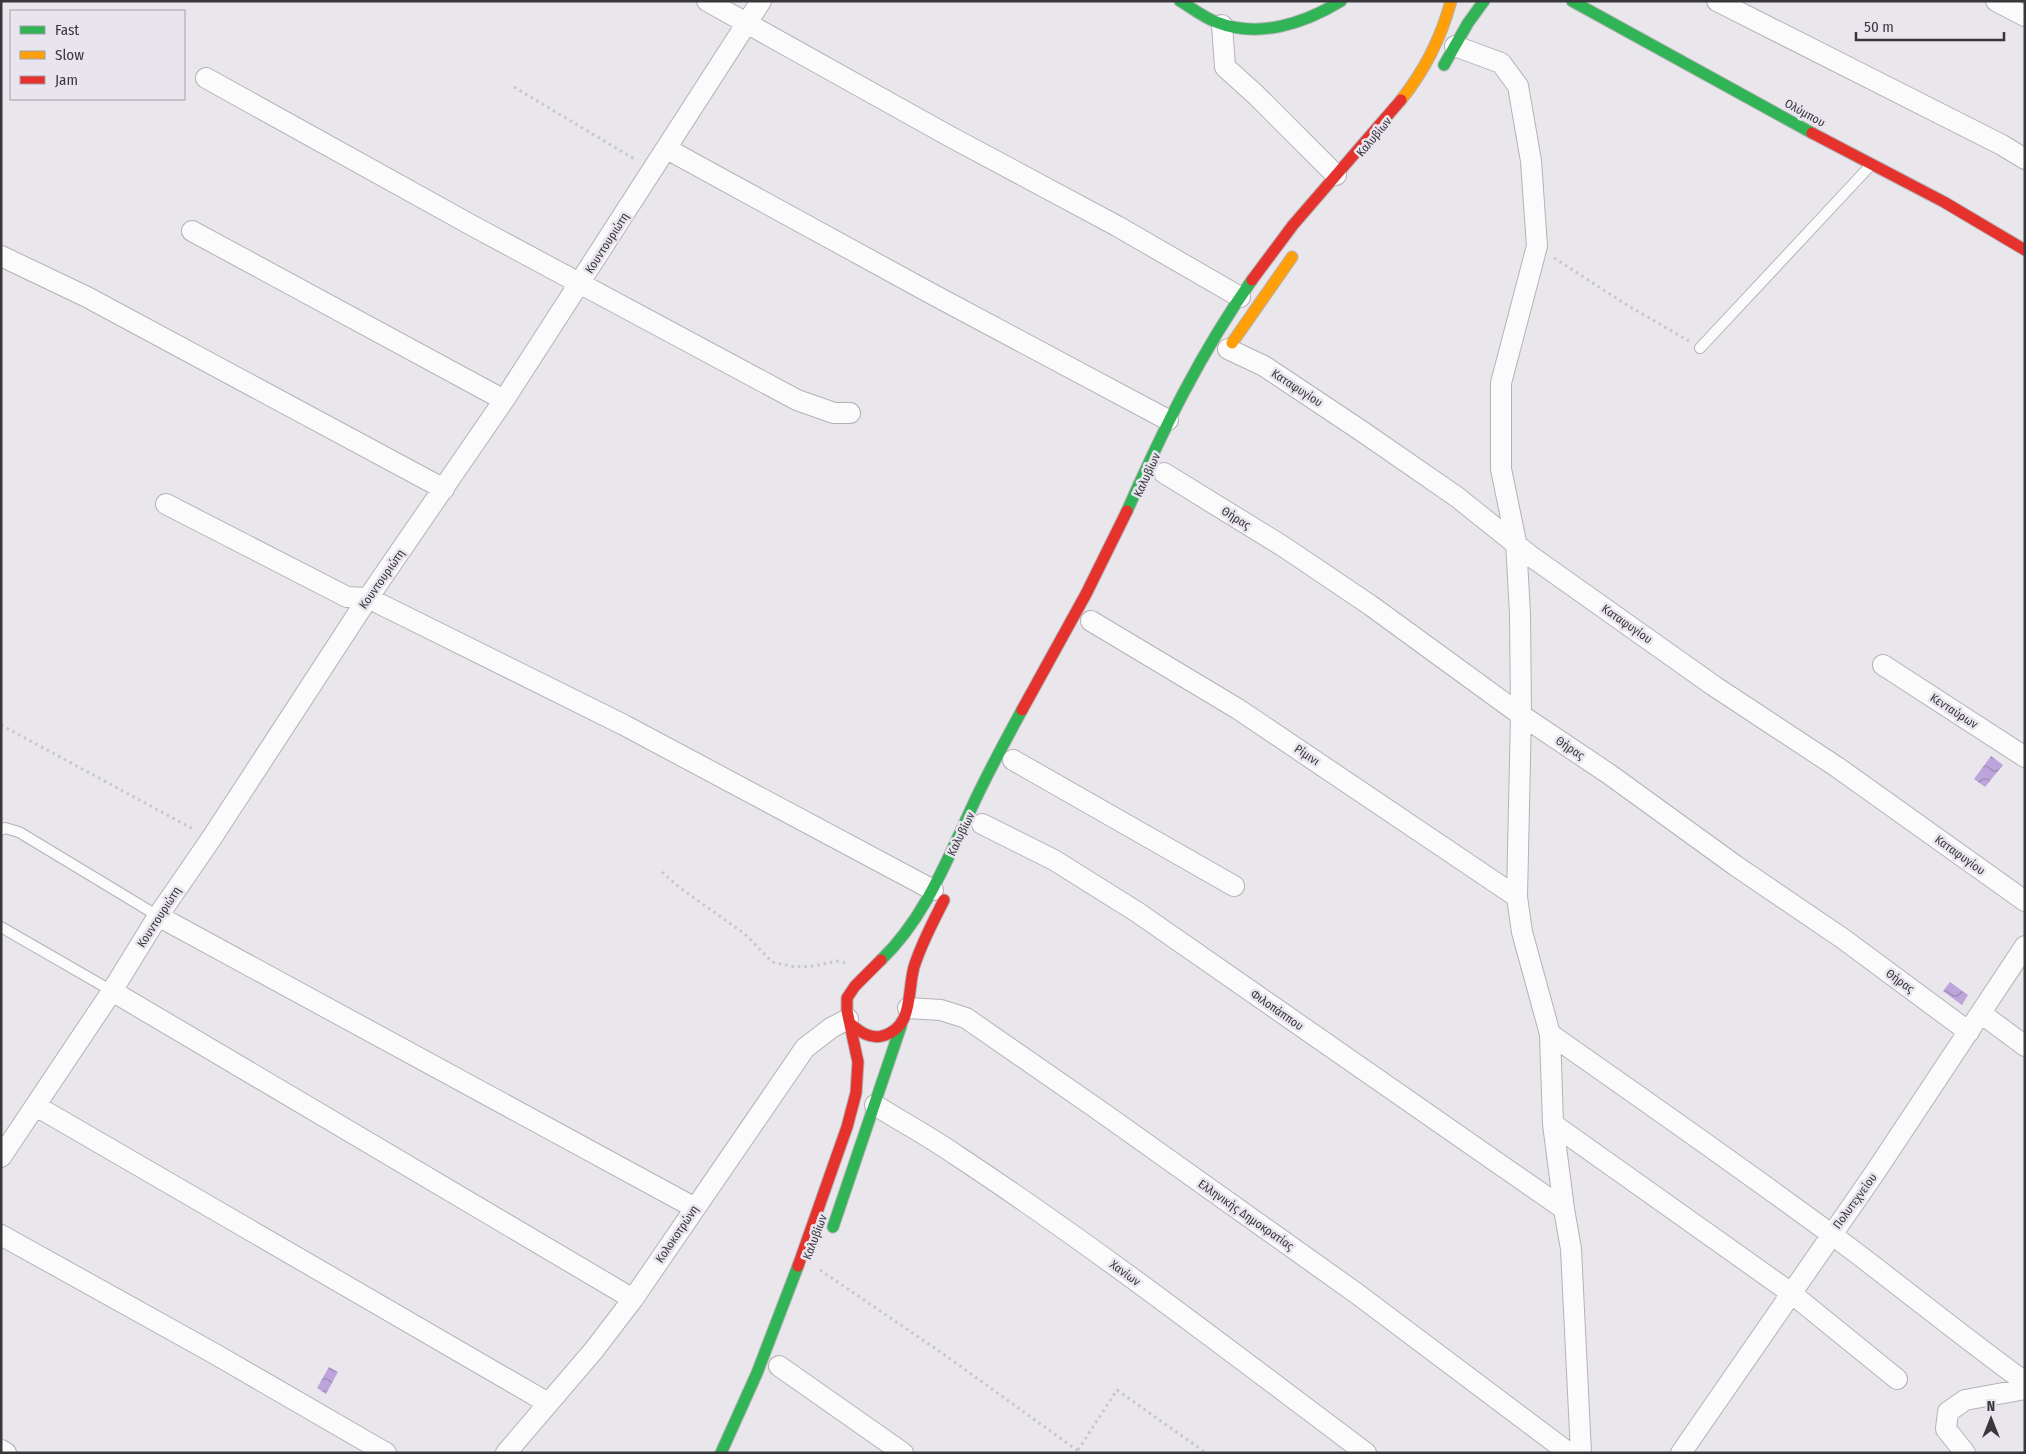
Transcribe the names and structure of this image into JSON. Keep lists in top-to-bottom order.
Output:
{
  "streets": {
    "main road": ["Ολύμπου", "Καλυβίων"],
    "street": [
      "Κουντουριώτη",
      "Καταφυγίου",
      "Θήρας",
      "Κενταύρων",
      "Ρίμινι",
      "Φιλοπάππου",
      "Πολυτεχνείου",
      "Ελληνικής Δημοκρατίας",
      "Κολοκοτρώνη",
      "Χανίων"
    ]
  },
  "crossings": [
    ["Καλυβίων", "Ελληνικής Δημοκρατίας"],
    ["Καλυβίων", "Κολοκοτρώνη"],
    ["Καλυβίων", "Χανίων"],
    ["Θήρας", "Πολυτεχνείου"]
  ],
  "legend": ["Fast", "Slow", "Jam"],
  "scale_bar": "50 m",
  "north": "top"
}
